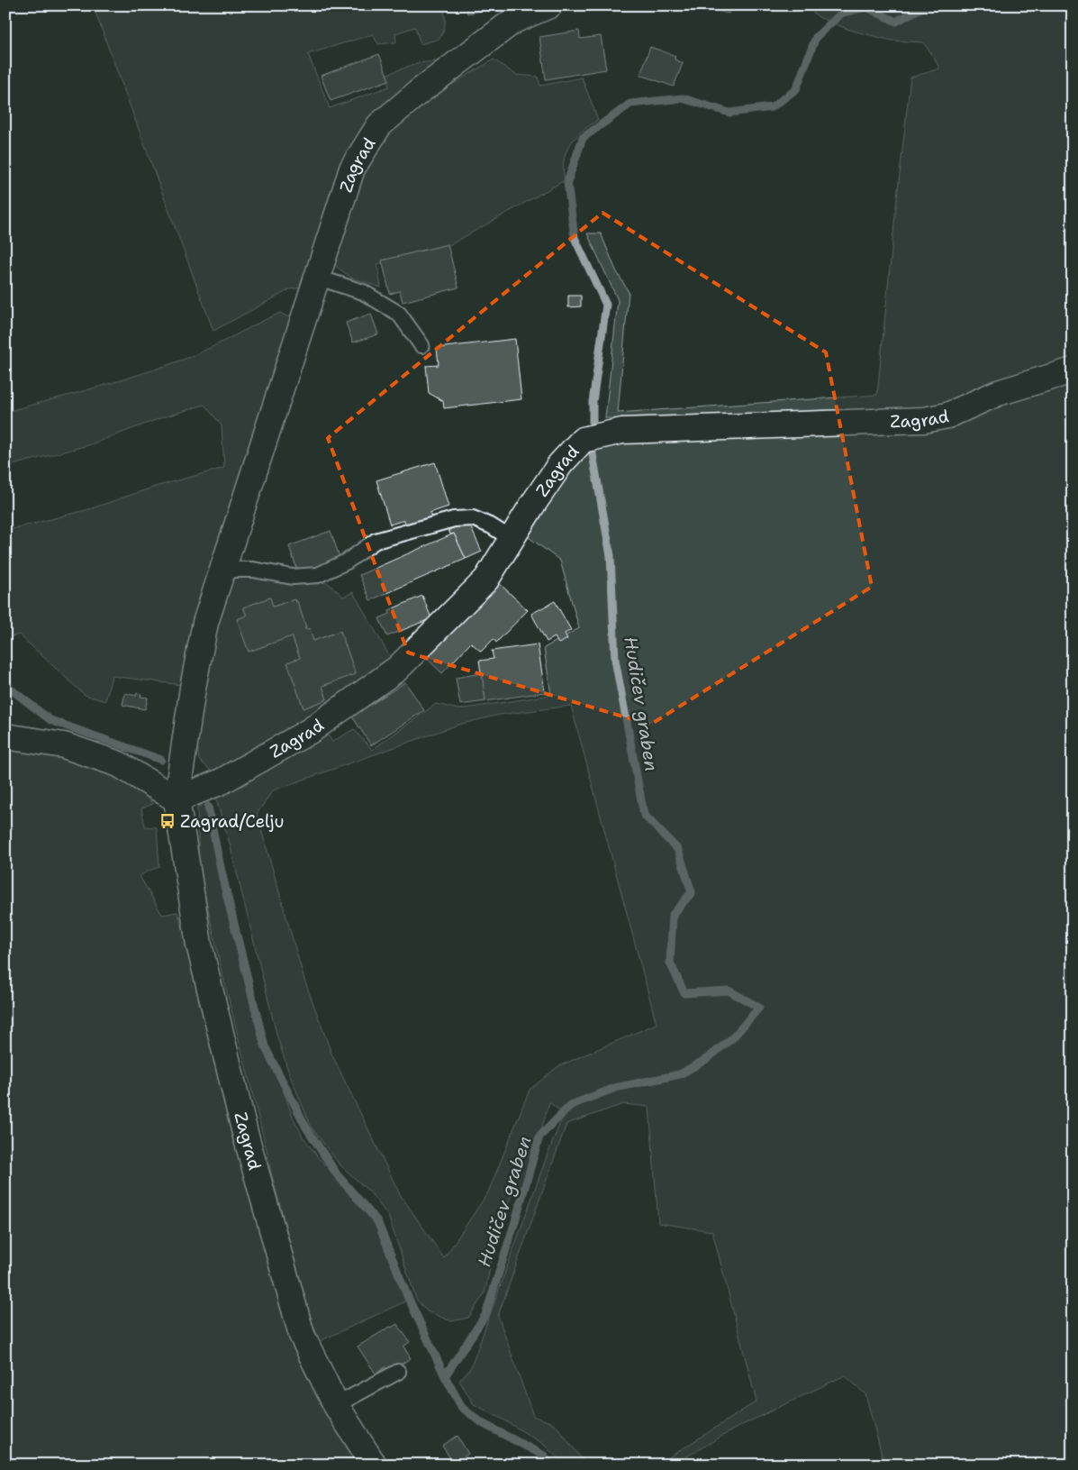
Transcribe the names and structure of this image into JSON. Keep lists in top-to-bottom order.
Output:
{
  "streets": {
    "street": ["Zagrad"]
  },
  "water": ["Hudičev graben"],
  "places": {
    "bus stop": ["Zagrad/Celju"]
  }
}
